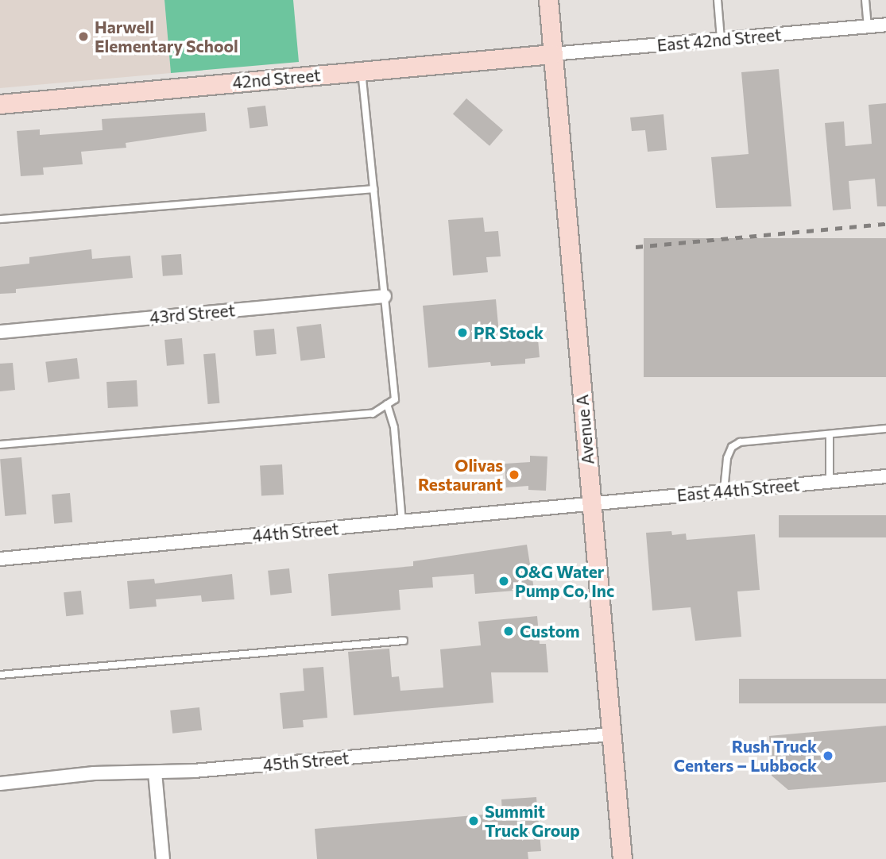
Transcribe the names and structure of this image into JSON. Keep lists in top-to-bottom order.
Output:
{
  "streets": {
    "main road": ["42nd Street", "Avenue A"],
    "street": [
      "East 42nd Street",
      "43rd Street",
      "East 44th Street",
      "44th Street",
      "45th Street"
    ]
  },
  "crossings": [
    ["East 42nd Street", "42nd Street"],
    ["East 42nd Street", "Avenue A"],
    ["42nd Street", "Avenue A"],
    ["Avenue A", "East 44th Street"],
    ["Avenue A", "44th Street"],
    ["Avenue A", "45th Street"],
    ["East 44th Street", "44th Street"]
  ],
  "places": [
    "Harwell Elementary School",
    "PR Stock",
    "Olivas Restaurant",
    "O&G Water Pump Co, Inc",
    "Custom",
    "Rush Truck Centers – Lubbock",
    "Summit Truck Group"
  ]
}
